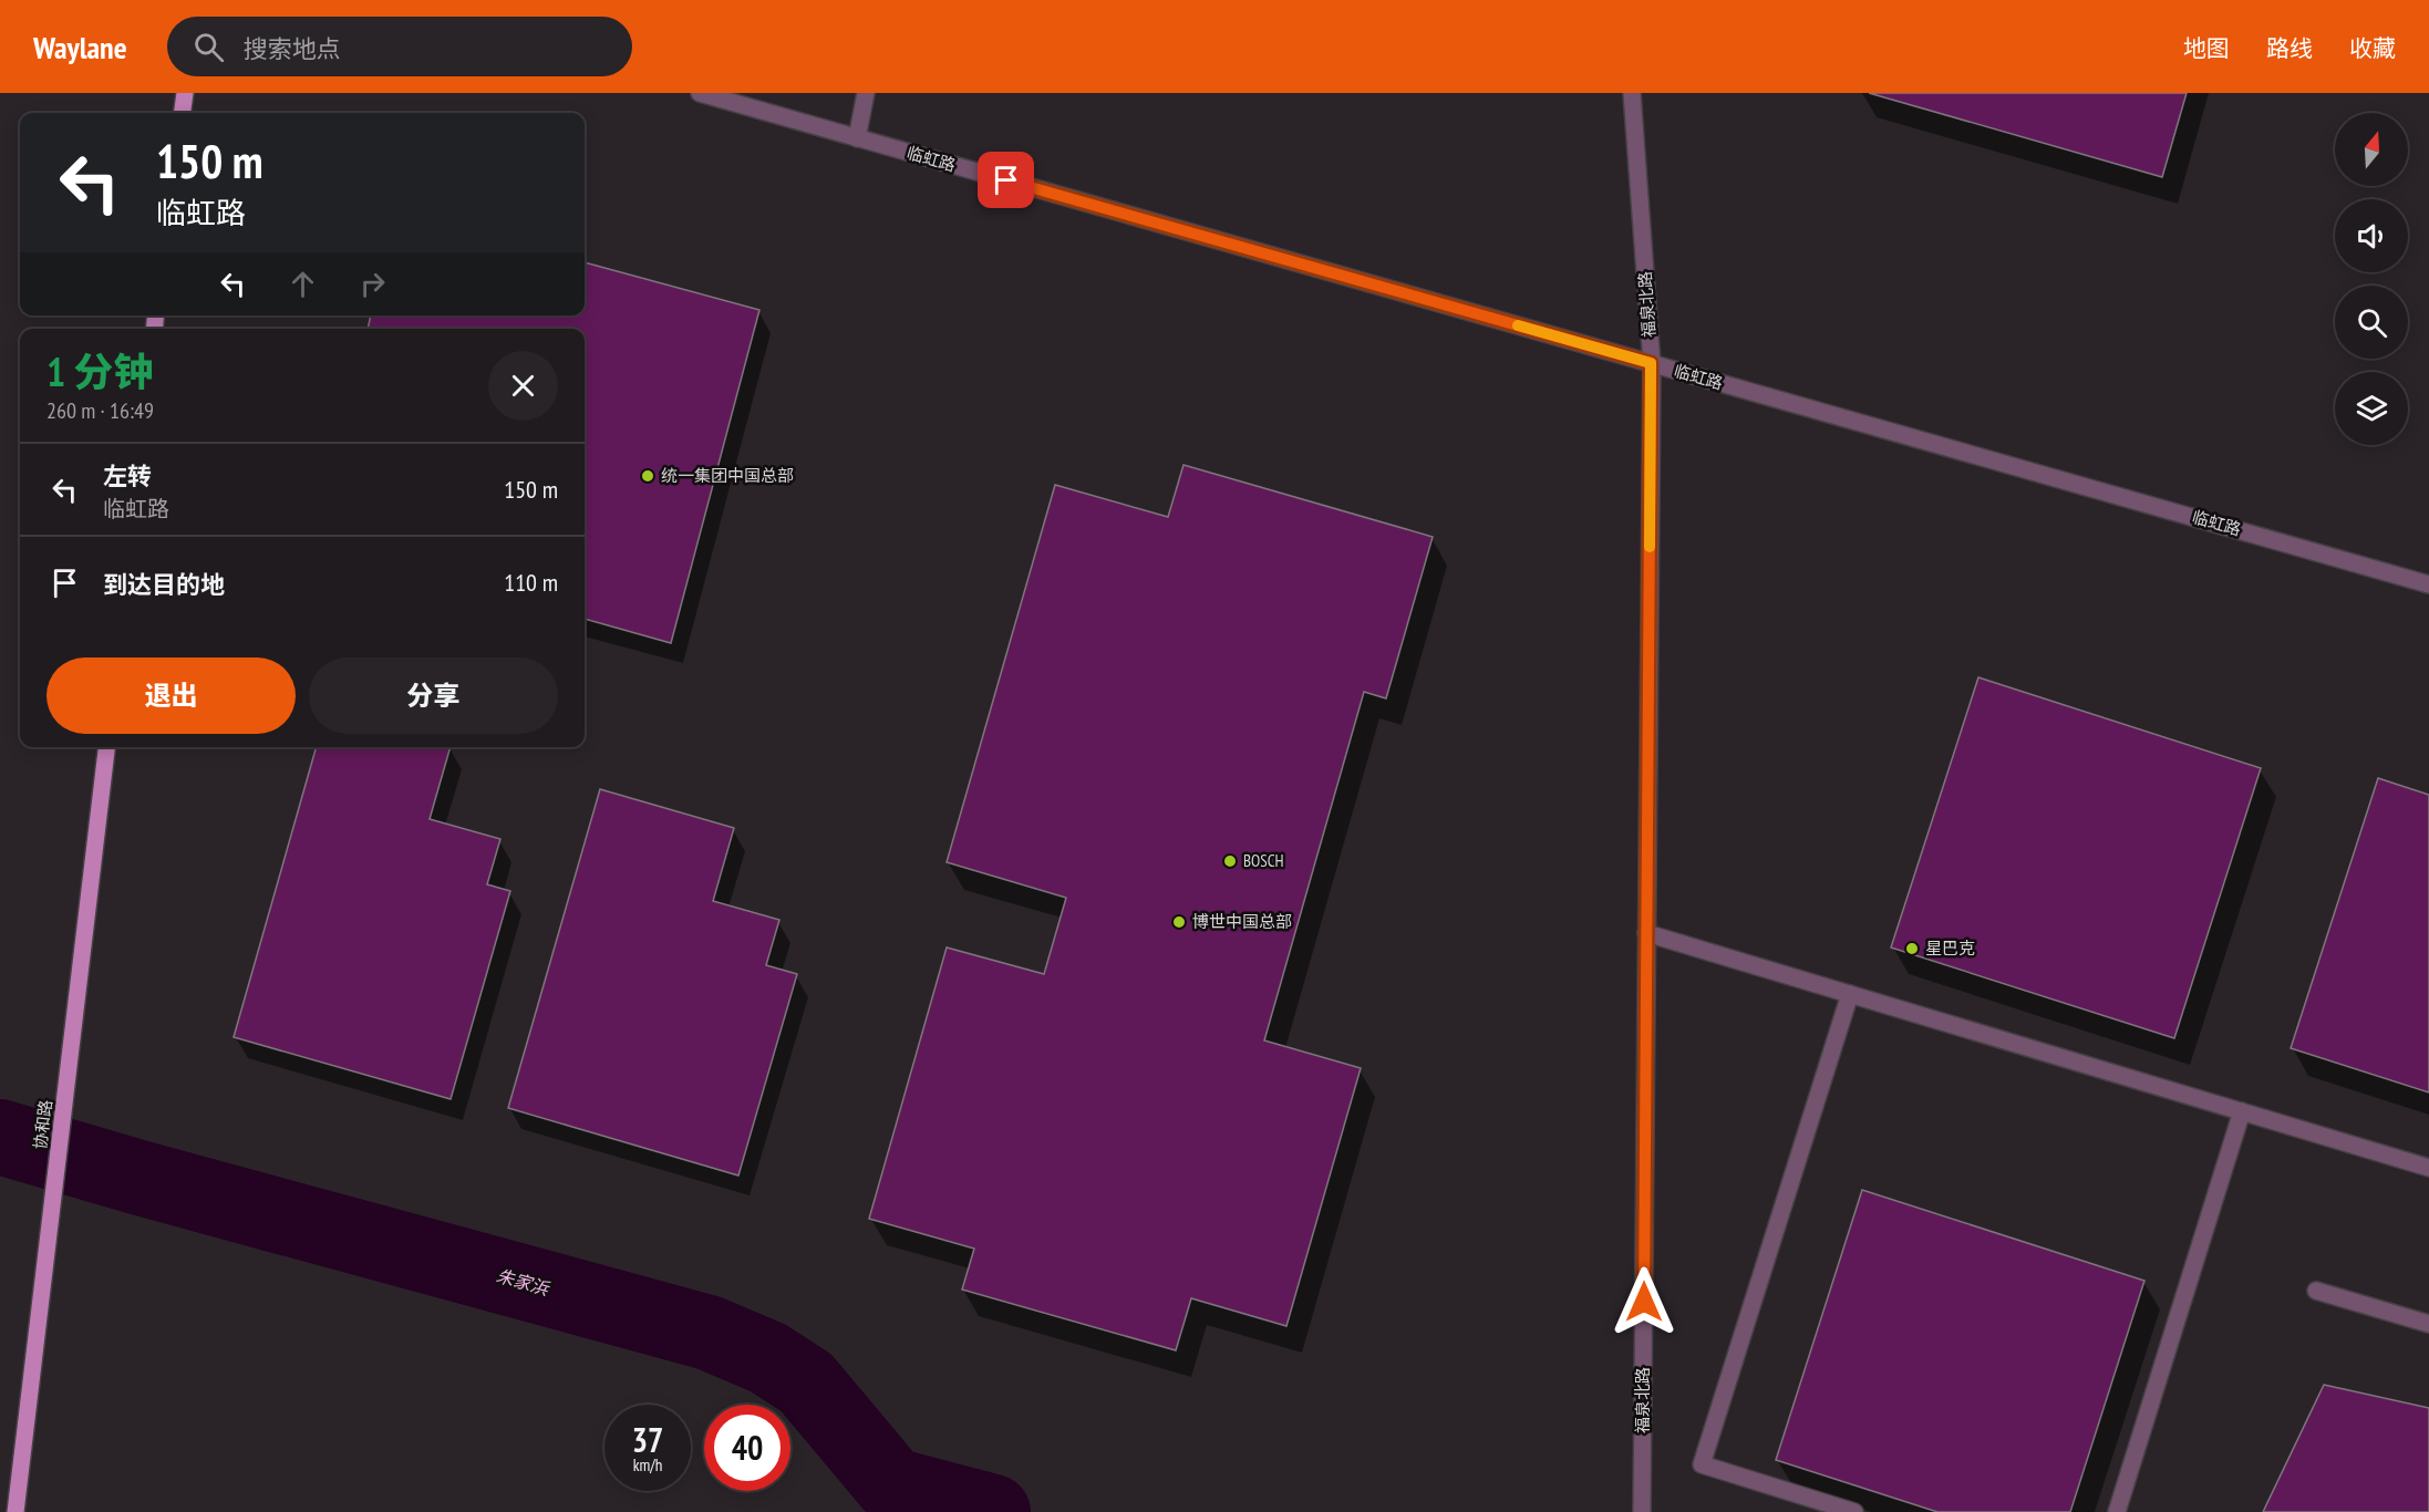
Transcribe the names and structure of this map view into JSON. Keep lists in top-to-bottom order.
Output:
{
  "streets": {
    "main road": ["协和路"],
    "street": ["临虹路", "福泉北路"]
  },
  "crossings": [
    ["临虹路", "福泉北路"]
  ],
  "water": ["朱家浜"],
  "places": [
    "统一集团中国总部",
    "BOSCH",
    "博世中国总部",
    "星巴克"
  ],
  "north": "top",
  "page": {
    "header": "Waylane",
    "search": "搜索地点",
    "nav": ["地图", "路线", "收藏"],
    "turn": ["150 m", "临虹路"],
    "heading": ["1 分钟", "260 m · 16:49"],
    "list": [
      {
        "name": "左转",
        "note": "临虹路",
        "value": "150 m"
      },
      {
        "name": "到达目的地",
        "value": "110 m"
      }
    ],
    "buttons": ["退出", "分享"],
    "speed": "37 km/h",
    "limit": "40"
  }
}
